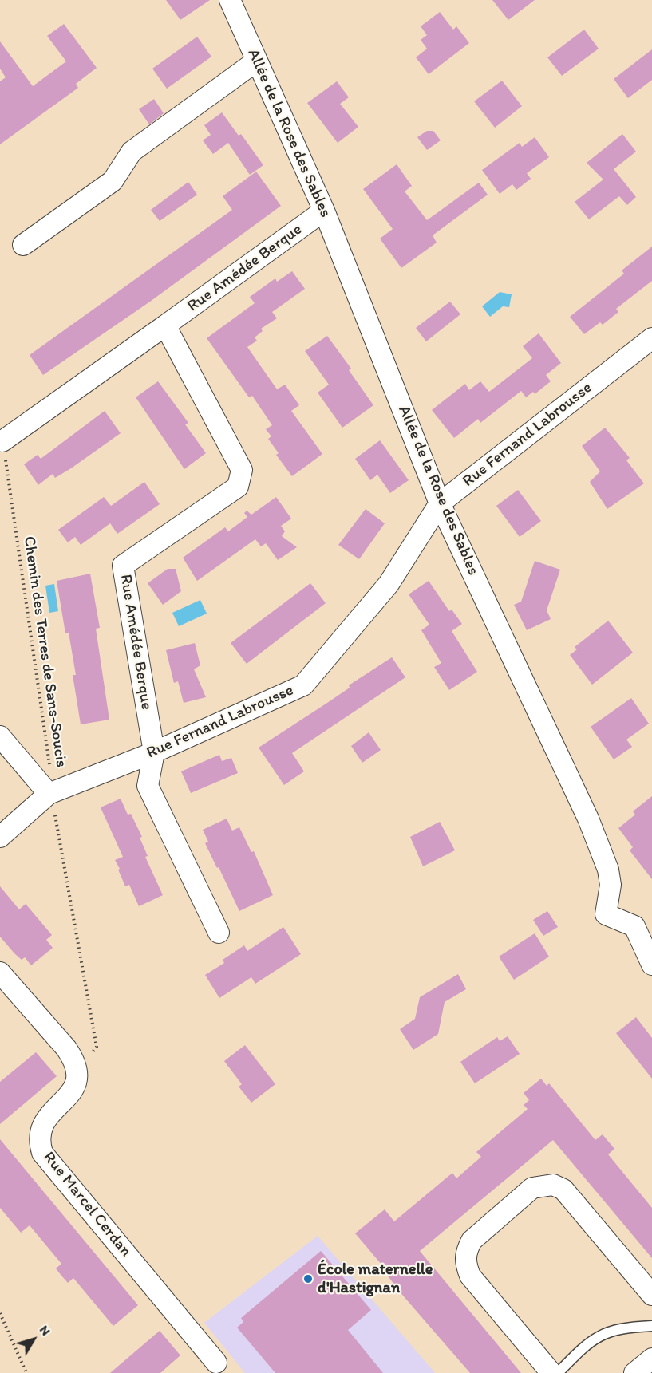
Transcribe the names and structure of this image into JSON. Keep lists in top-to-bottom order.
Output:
{
  "streets": {
    "street": [
      "Allée de la Rose des Sables",
      "Rue Amédée Berque",
      "Rue Fernand Labrousse",
      "Rue Marcel Cerdan"
    ],
    "path": ["Chemin des Terres de Sans-Soucis"]
  },
  "crossings": [
    ["Allée de la Rose des Sables", "Rue Amédée Berque"],
    ["Allée de la Rose des Sables", "Rue Fernand Labrousse"],
    ["Rue Amédée Berque", "Rue Fernand Labrousse"],
    ["Rue Amédée Berque", "Chemin des Terres de Sans-Soucis"],
    ["Rue Fernand Labrousse", "Chemin des Terres de Sans-Soucis"],
    ["Chemin des Terres de Sans-Soucis", "Rue Marcel Cerdan"]
  ],
  "places": ["École maternelle d'Hastignan"],
  "north": "top right"
}
